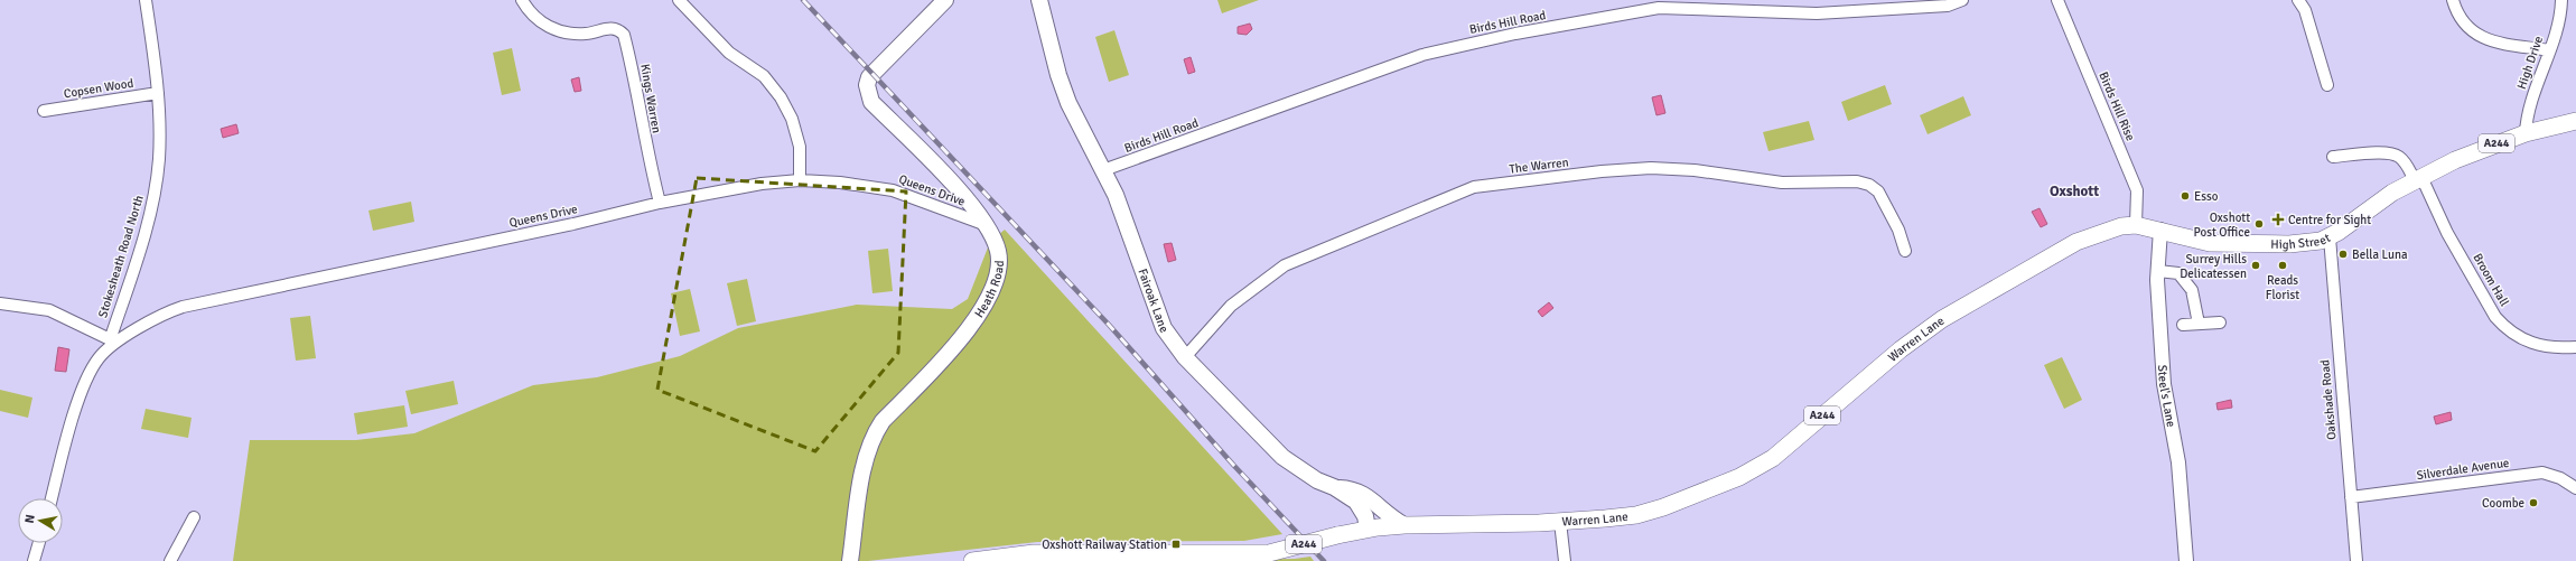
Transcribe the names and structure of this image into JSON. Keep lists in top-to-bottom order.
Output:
{
  "streets": {
    "main road": [
      "A244",
      "High Street",
      "Heath Road",
      "Fairoak Lane",
      "Warren Lane"
    ],
    "street": [
      "Birds Hill Road",
      "High Drive",
      "Copsen Wood",
      "Kings Warren",
      "Birds Hill Rise",
      "The Warren",
      "Queens Drive",
      "Stokesheath Road North",
      "Broom Hall",
      "Steel's Lane",
      "Oakshade Road",
      "Silverdale Avenue"
    ]
  },
  "crossings": [
    ["Birds Hill Road", "Fairoak Lane"],
    ["High Drive", "A244"],
    ["Copsen Wood", "Stokesheath Road North"],
    ["Kings Warren", "Queens Drive"],
    ["Birds Hill Rise", "High Street"],
    ["Birds Hill Rise", "Warren Lane"],
    ["A244", "High Street"],
    ["A244", "Broom Hall"],
    ["The Warren", "Fairoak Lane"],
    ["Queens Drive", "Stokesheath Road North"],
    ["Queens Drive", "Heath Road"],
    ["High Street", "Broom Hall"],
    ["High Street", "Warren Lane"],
    ["High Street", "Steel's Lane"],
    ["High Street", "Oakshade Road"],
    ["Fairoak Lane", "Warren Lane"],
    ["Oakshade Road", "Silverdale Avenue"]
  ],
  "districts": ["Oxshott"],
  "places": {
    "other": [
      "Esso",
      "Oxshott Post Office",
      "Bella Luna",
      "Surrey Hills Delicatessen",
      "Reads Florist",
      "Coombe"
    ],
    "health": ["Centre for Sight"],
    "transit": ["Oxshott Railway Station"]
  },
  "north": "left"
}
